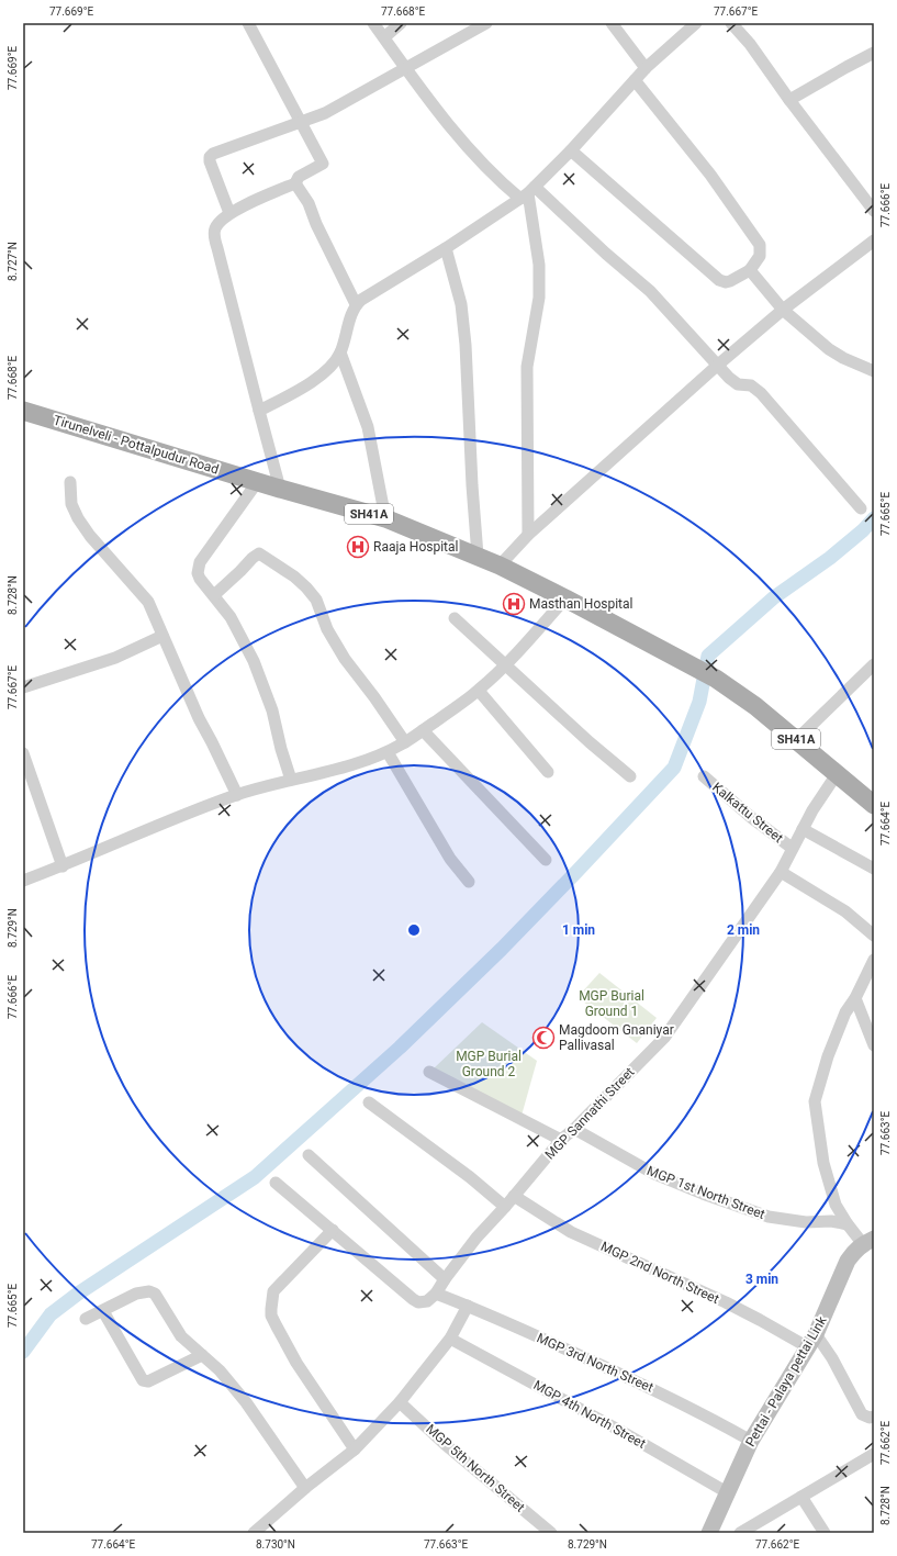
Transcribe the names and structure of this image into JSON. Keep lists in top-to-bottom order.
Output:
{
  "streets": {
    "main road": ["Tirunelveli - Pottalpudur Road", "SH41A"],
    "street": [
      "Kalkattu Street",
      "MGP Sannathi Street",
      "MGP 1st North Street",
      "MGP 2nd North Street",
      "MGP 3rd North Street",
      "Pettai - Palaya pettai Link",
      "MGP 4th North Street",
      "MGP 5th North Street"
    ]
  },
  "crossings": [
    ["Tirunelveli - Pottalpudur Road", "MGP Sannathi Street"],
    ["Kalkattu Street", "MGP Sannathi Street"],
    ["MGP Sannathi Street", "MGP 1st North Street"],
    ["MGP Sannathi Street", "MGP 2nd North Street"],
    ["MGP Sannathi Street", "MGP 3rd North Street"],
    ["MGP 2nd North Street", "Pettai - Palaya pettai Link"],
    ["MGP 3rd North Street", "Pettai - Palaya pettai Link"],
    ["Pettai - Palaya pettai Link", "MGP 4th North Street"]
  ],
  "parks": ["MGP Burial Ground 1", "MGP Burial Ground 2"],
  "places": {
    "hospital": ["Raaja Hospital", "Masthan Hospital"],
    "mosque": ["Magdoom Gnaniyar Pallivasal"]
  },
  "coordinates": [
    "77.669°E",
    "77.668°E",
    "77.667°E",
    "77.666°E",
    "8.727°N",
    "77.665°E",
    "8.728°N",
    "77.664°E",
    "8.729°N",
    "77.663°E",
    "77.662°E",
    "8.730°N"
  ],
  "rings": ["1 min", "2 min", "3 min"]
}
